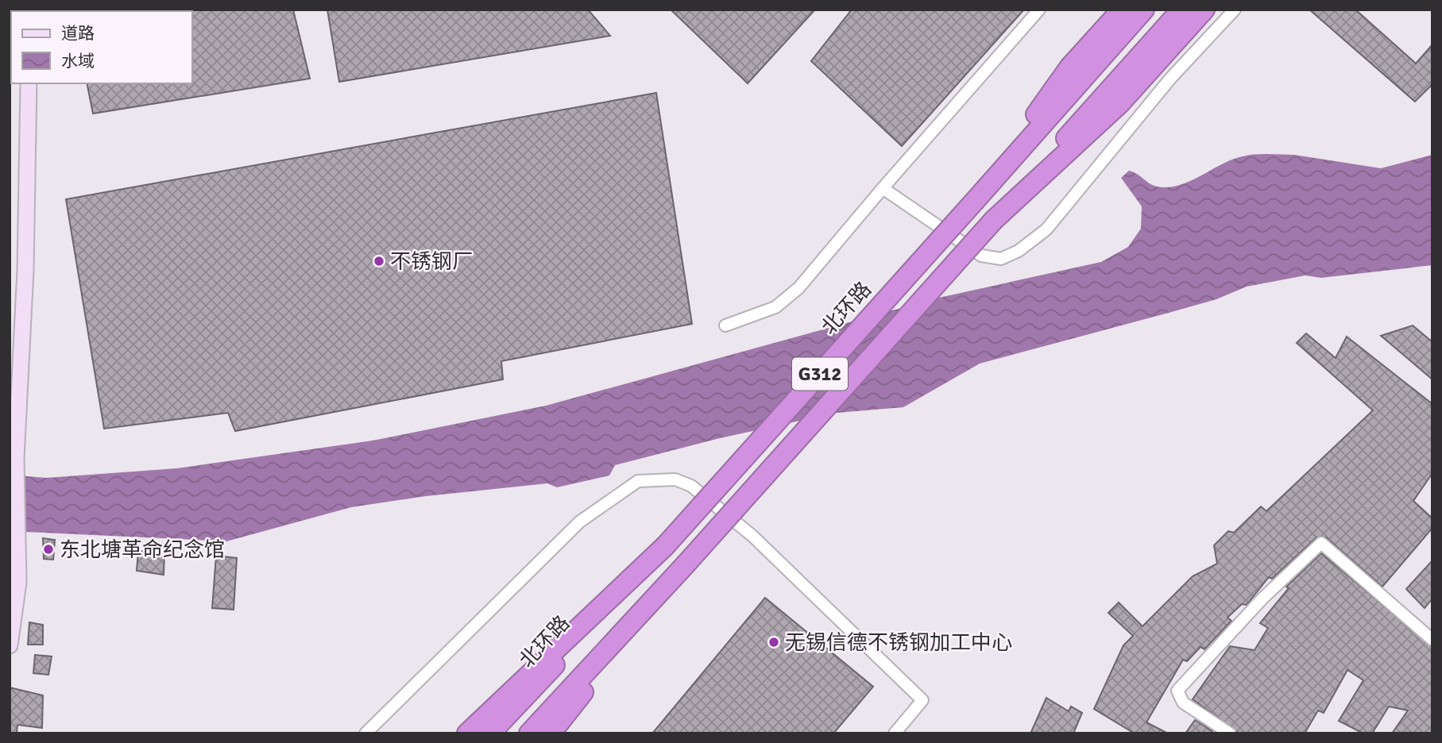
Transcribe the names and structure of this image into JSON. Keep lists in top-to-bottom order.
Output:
{
  "streets": {
    "highway": ["北环路", "G312"]
  },
  "places": ["不锈钢厂", "东北塘革命纪念馆", "无锡信德不锈钢加工中心"],
  "legend": ["道路", "水域"]
}
